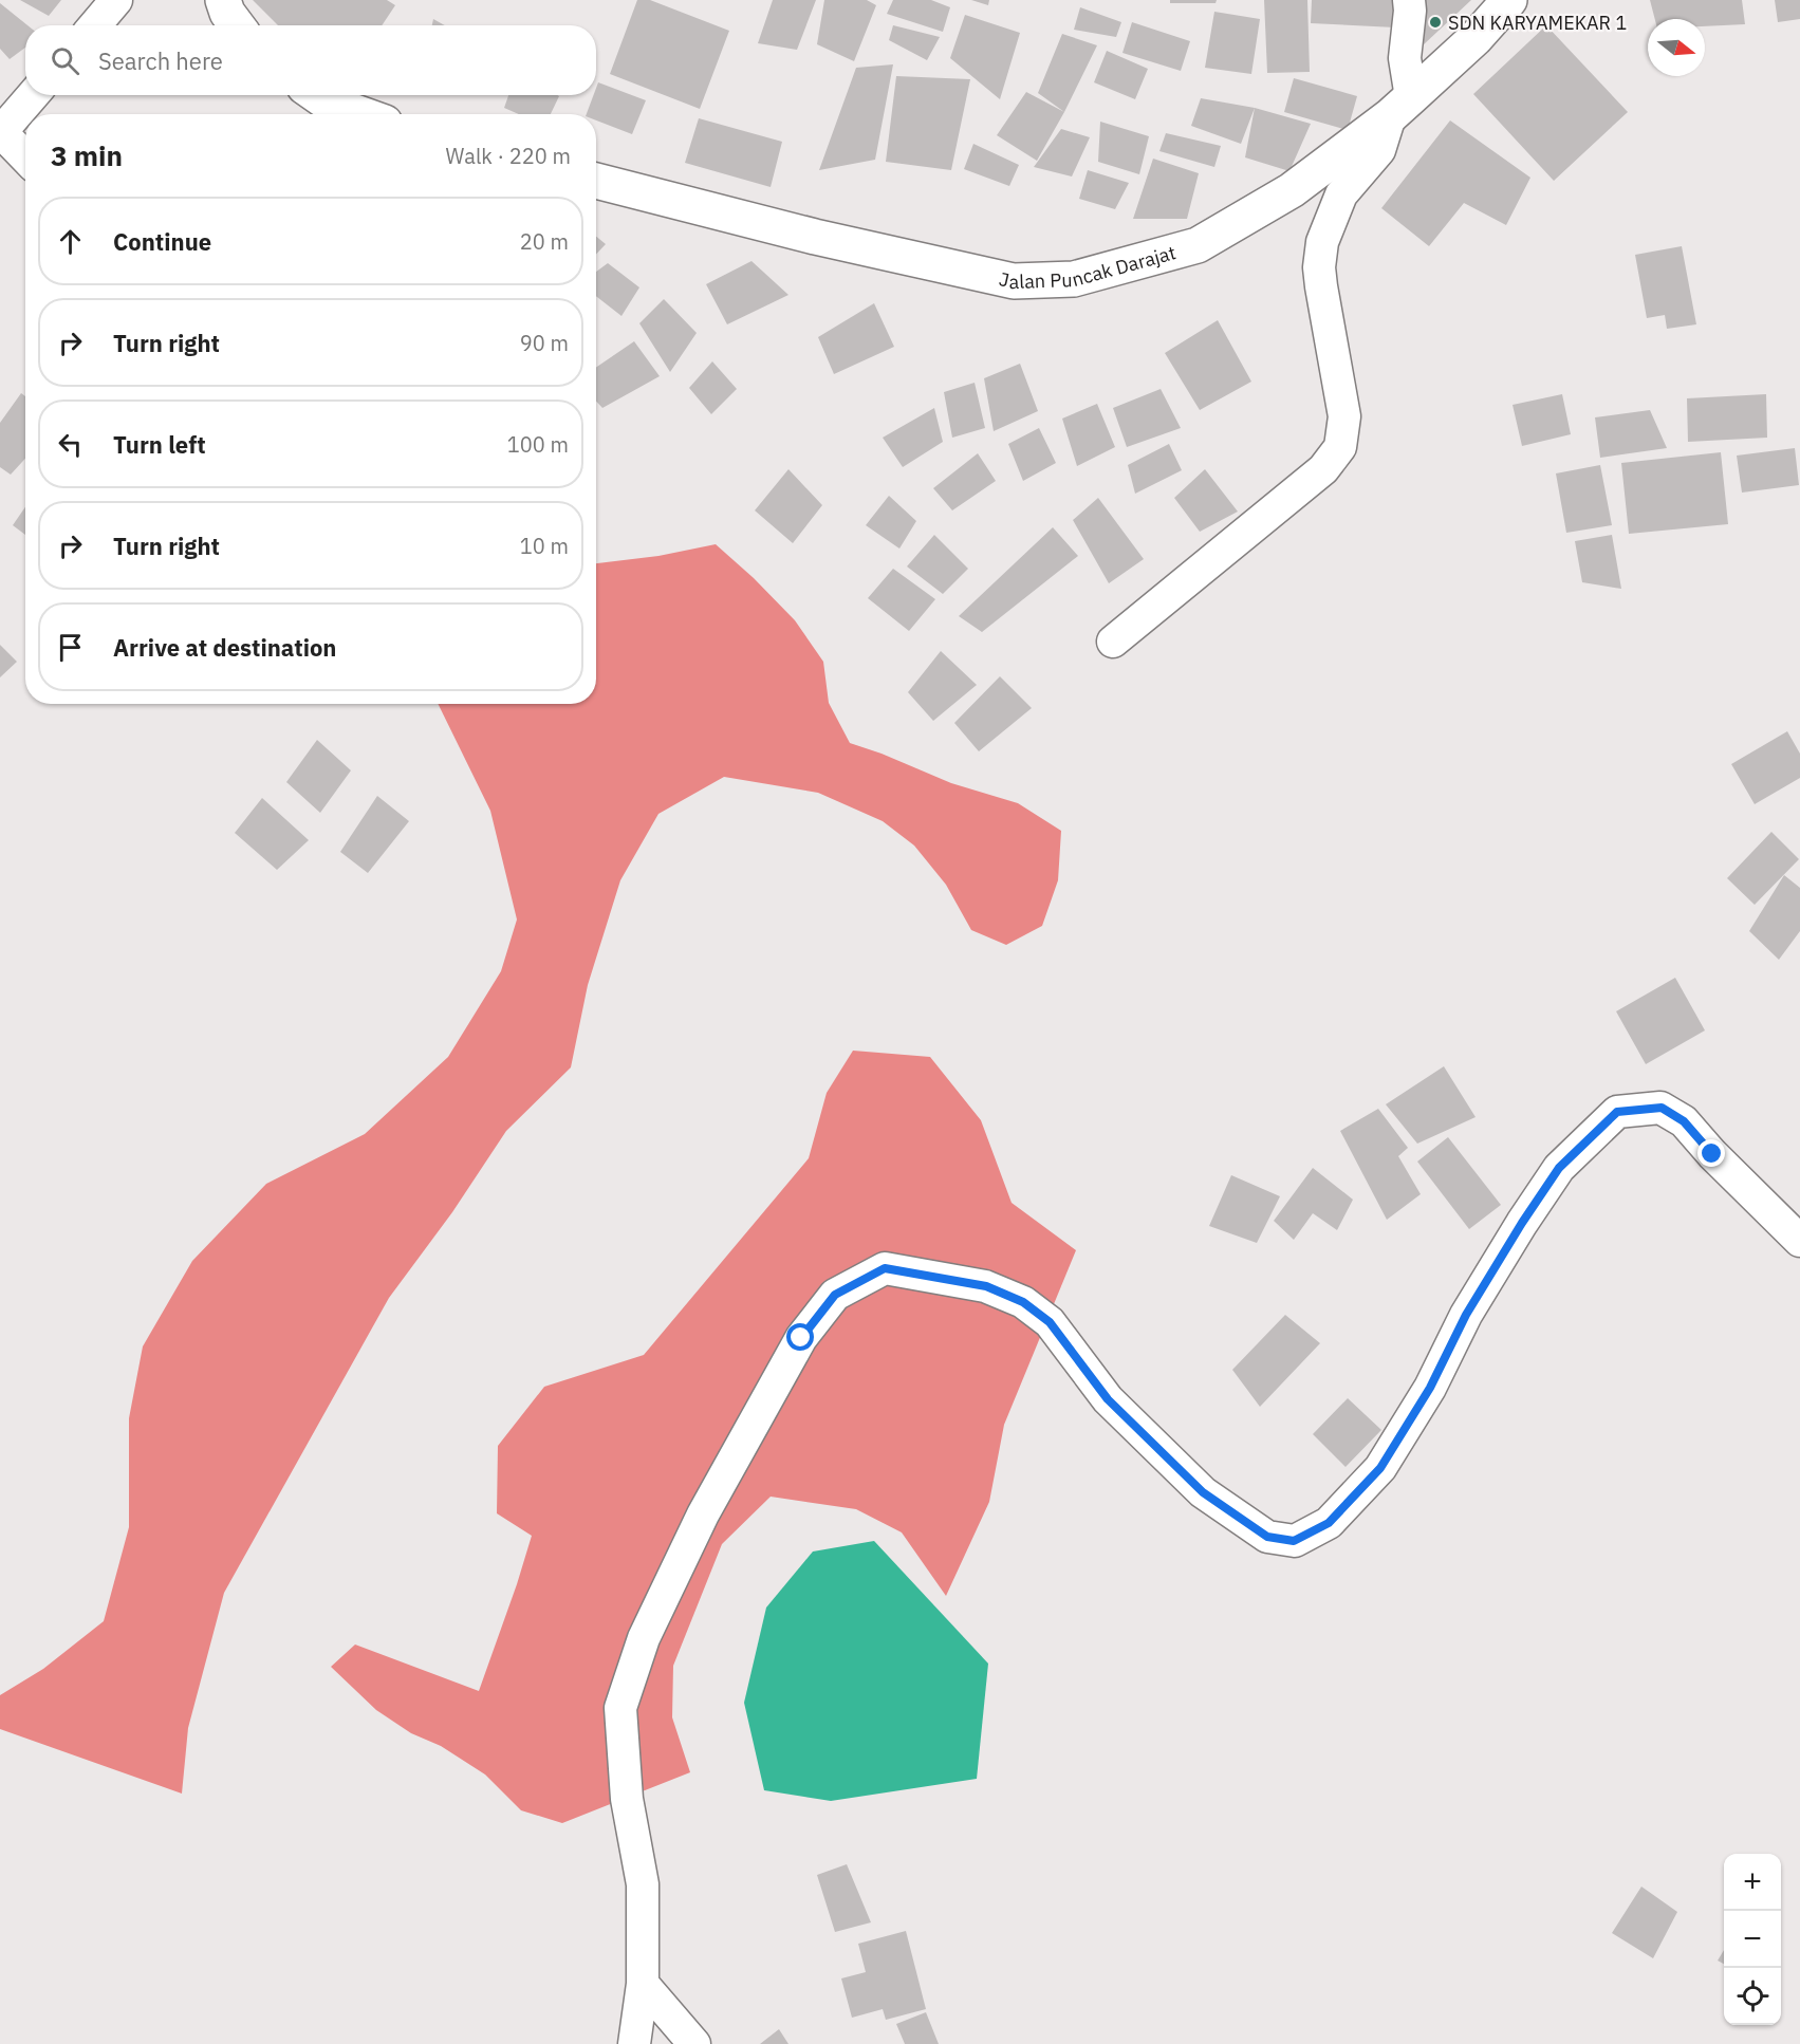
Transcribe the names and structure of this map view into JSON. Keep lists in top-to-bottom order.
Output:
{
  "streets": {
    "street": ["Jalan Puncak Darajat"]
  },
  "places": ["SDN KARYAMEKAR 1"],
  "north": "right",
  "page": {
    "search": "Search here",
    "heading": ["3 min", "Walk · 220 m"],
    "list": [
      ["Continue", "20 m"],
      ["Turn right", "90 m"],
      ["Turn left", "100 m"],
      ["Turn right", "10 m"],
      "Arrive at destination"
    ],
    "map_buttons": ["+", "−"]
  }
}
